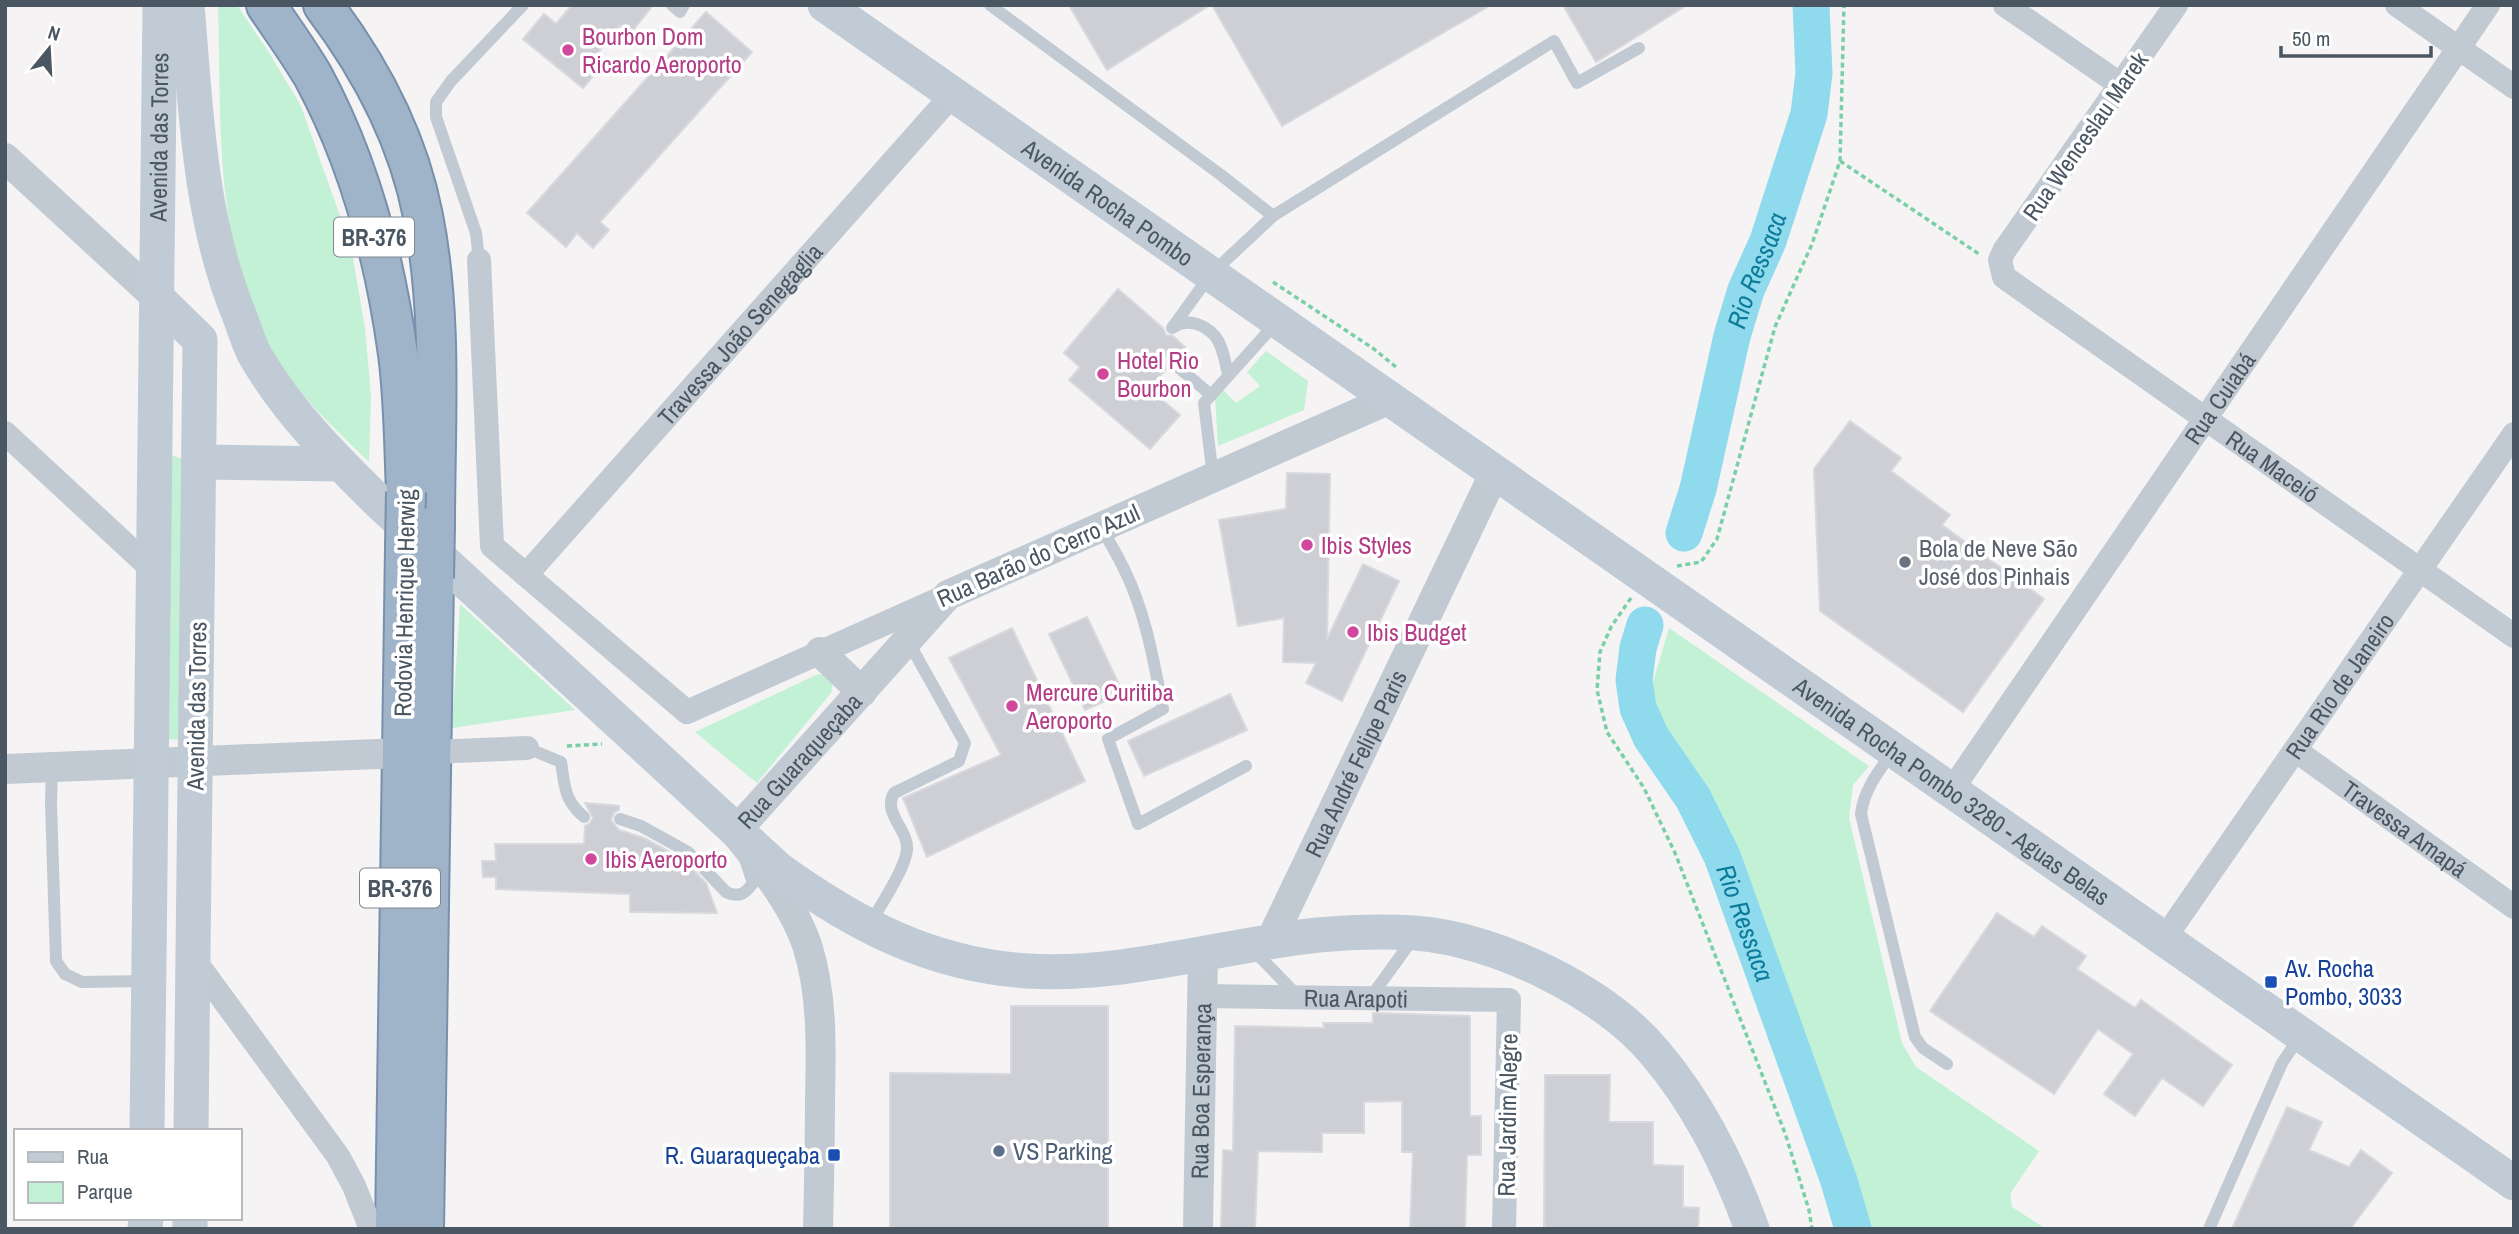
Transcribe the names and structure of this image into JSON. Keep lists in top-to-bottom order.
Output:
{
  "streets": {
    "highway": ["BR-376", "Rodovia Henrique Herwig"],
    "main road": ["Avenida das Torres", "Avenida Rocha Pombo", "Avenida Rocha Pombo 3280 - Aguas Belas"],
    "street": [
      "Rua Wenceslau Marek",
      "Travessa João Senegaglia",
      "Rua Cuiabá",
      "Rua Maceió",
      "Rua Barão do Cerro Azul",
      "Rua Rio de Janeiro",
      "Rua Guaraqueçaba",
      "Rua André Felipe Paris",
      "Travessa Amapá",
      "Rua Arapoti",
      "Rua Boa Esperança",
      "Rua Jardim Alegre"
    ]
  },
  "crossings": [
    ["Rua Wenceslau Marek", "Rua Maceió"],
    ["Avenida Rocha Pombo", "Travessa João Senegaglia"],
    ["Avenida Rocha Pombo", "Rua Barão do Cerro Azul"],
    ["Avenida Rocha Pombo", "Avenida Rocha Pombo 3280 - Aguas Belas"],
    ["Travessa João Senegaglia", "Rua Barão do Cerro Azul"],
    ["Rua Cuiabá", "Rua Maceió"],
    ["Rua Cuiabá", "Avenida Rocha Pombo 3280 - Aguas Belas"],
    ["Rua Maceió", "Rua Rio de Janeiro"],
    ["Rua Barão do Cerro Azul", "Rua Guaraqueçaba"],
    ["Rua Barão do Cerro Azul", "Avenida Rocha Pombo 3280 - Aguas Belas"],
    ["Rua Rio de Janeiro", "Avenida Rocha Pombo 3280 - Aguas Belas"],
    ["Rua Rio de Janeiro", "Travessa Amapá"],
    ["Rua André Felipe Paris", "Avenida Rocha Pombo 3280 - Aguas Belas"],
    ["Rua Arapoti", "Rua Boa Esperança"],
    ["Rua Arapoti", "Rua Jardim Alegre"]
  ],
  "water": ["Rio Ressaca"],
  "places": {
    "other": [
      "Bourbon Dom Ricardo Aeroporto",
      "Hotel Rio Bourbon",
      "Ibis Styles",
      "Bola de Neve São José dos Pinhais",
      "Ibis Budget",
      "Mercure Curitiba Aeroporto",
      "Ibis Aeroporto",
      "VS Parking"
    ],
    "transit": ["Av. Rocha Pombo, 3033", "R. Guaraqueçaba"]
  },
  "legend": ["Rua", "Parque"],
  "scale_bar": "50 m",
  "north": "top"
}
